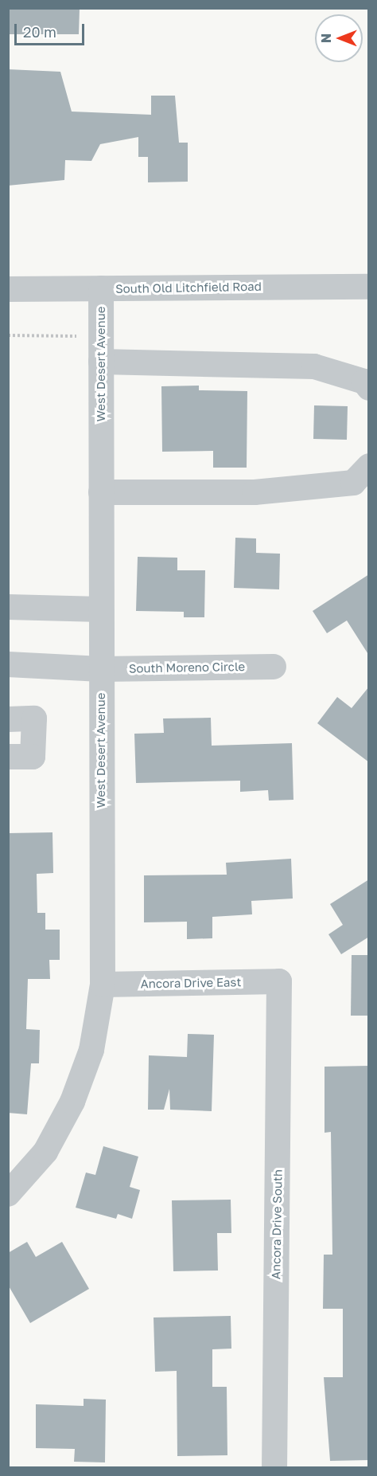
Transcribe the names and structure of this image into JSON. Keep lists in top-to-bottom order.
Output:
{
  "streets": {
    "street": [
      "South Old Litchfield Road",
      "West Desert Avenue",
      "South Moreno Circle",
      "Ancora Drive East",
      "Ancora Drive South"
    ]
  },
  "crossings": [
    ["South Old Litchfield Road", "West Desert Avenue"],
    ["West Desert Avenue", "South Moreno Circle"],
    ["West Desert Avenue", "Ancora Drive East"],
    ["Ancora Drive East", "Ancora Drive South"]
  ],
  "scale_bar": "20 m",
  "north": "left"
}
